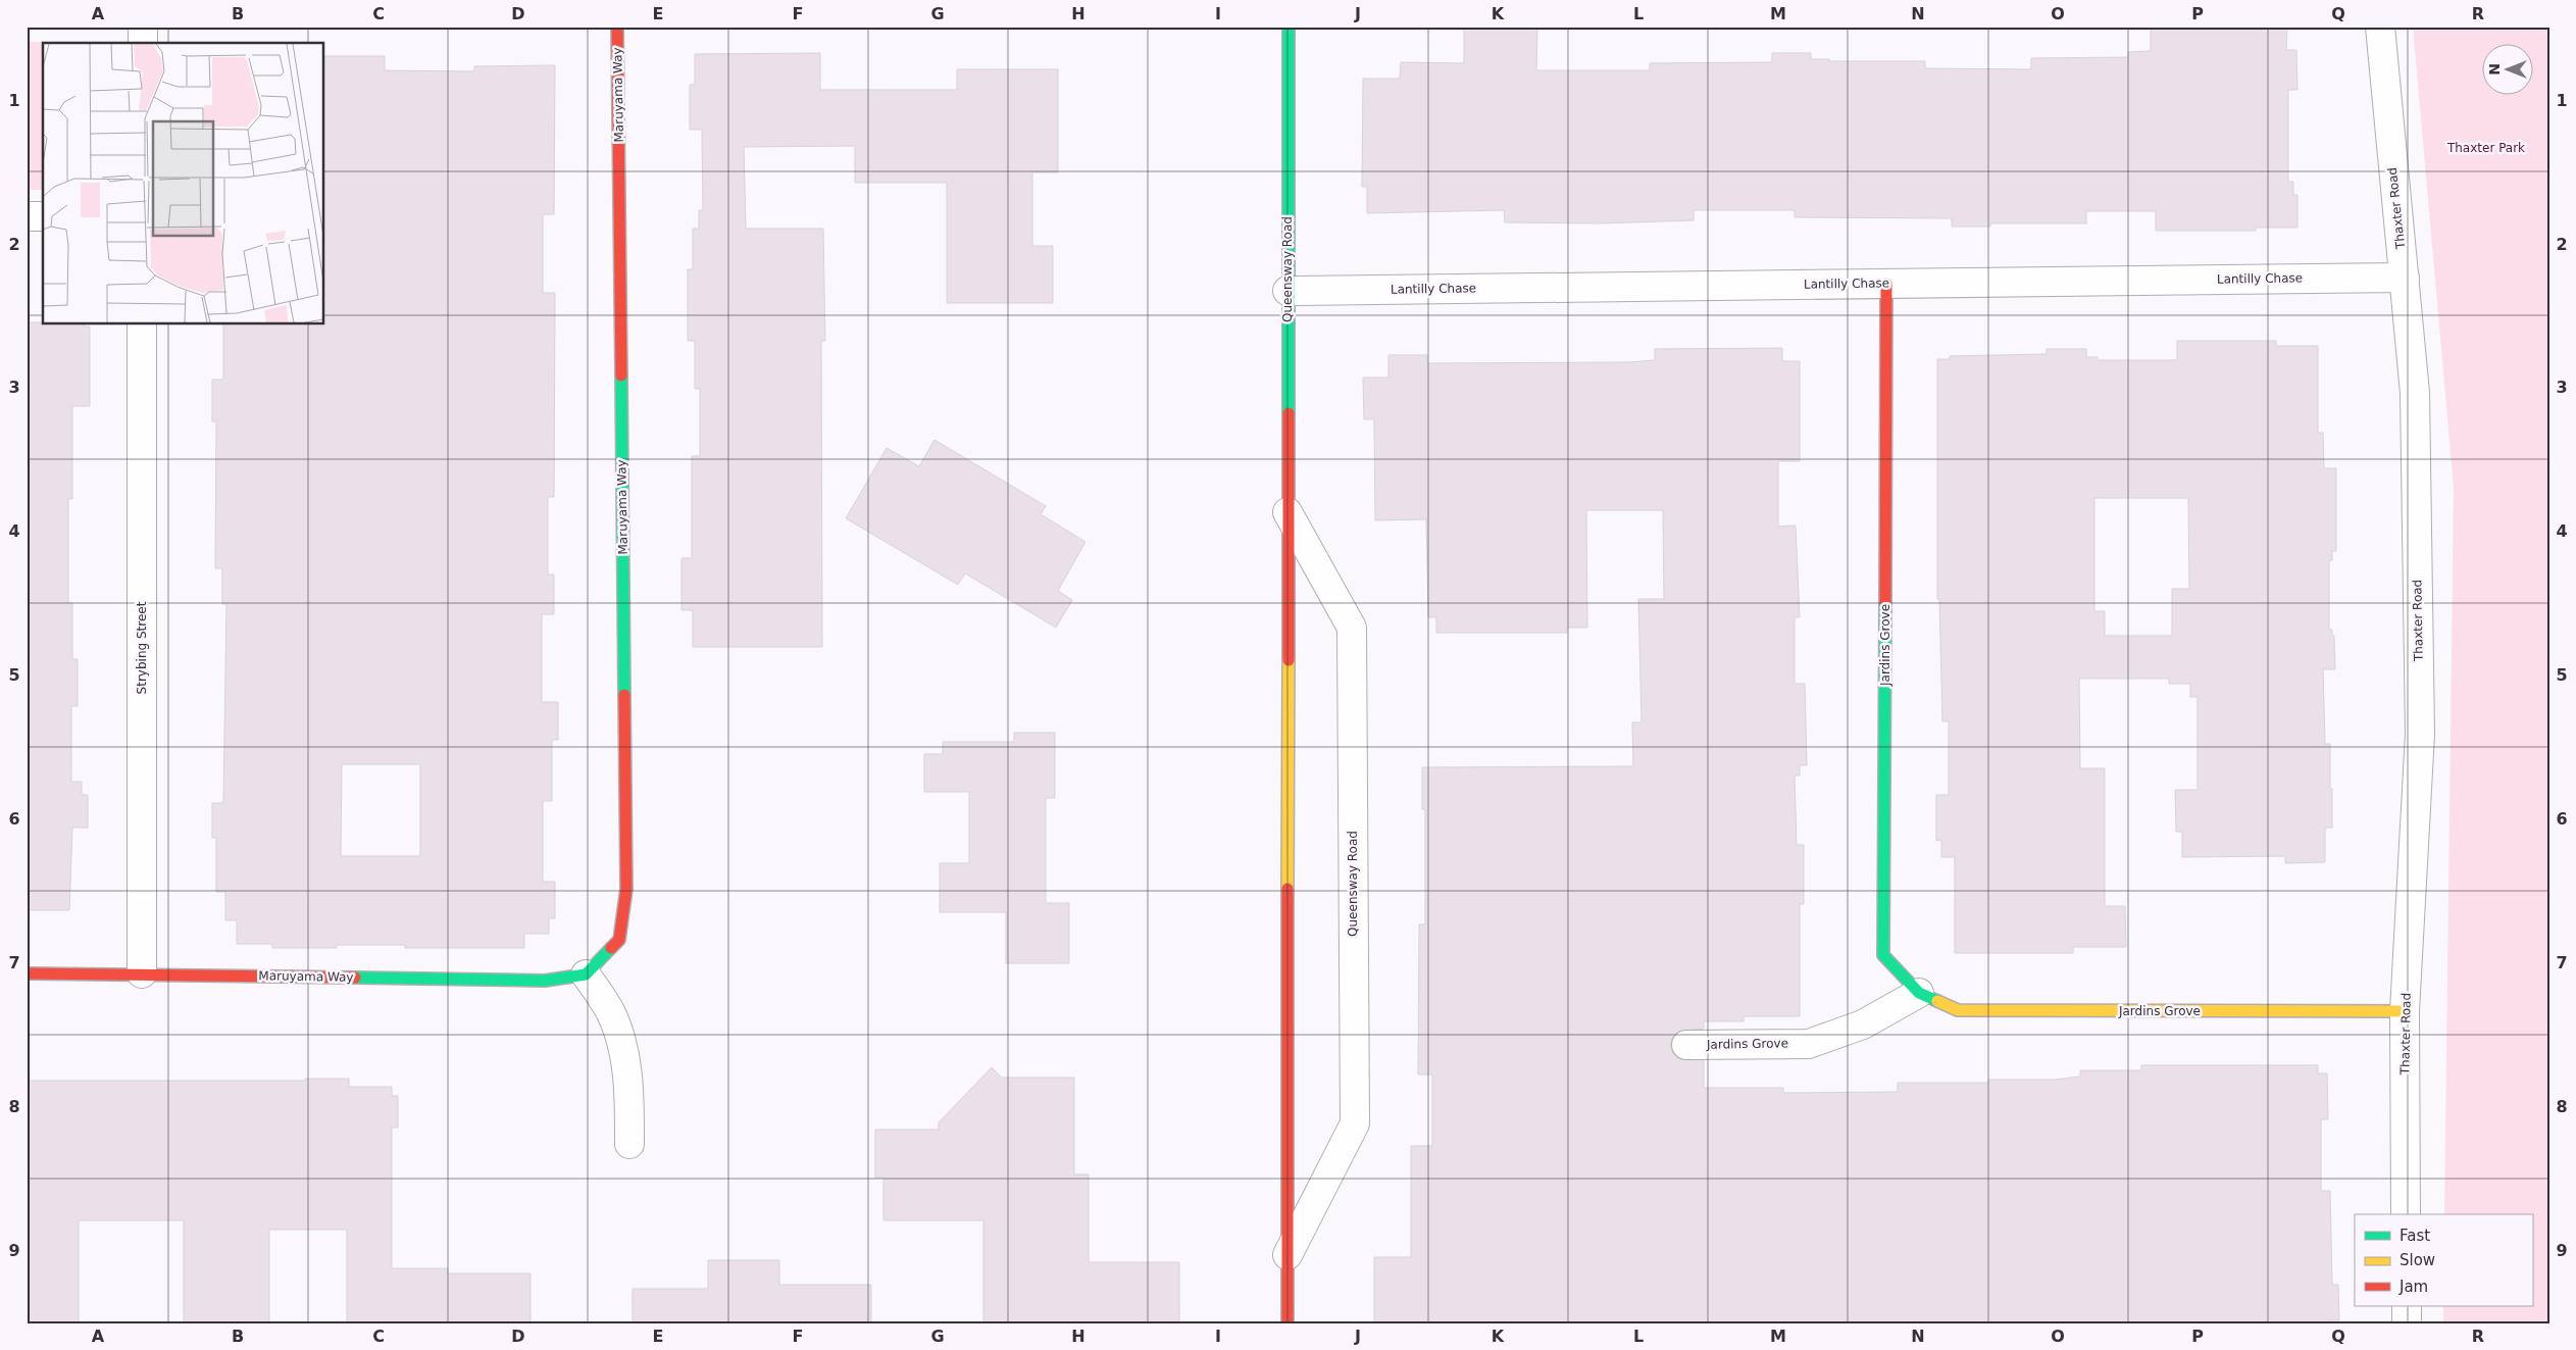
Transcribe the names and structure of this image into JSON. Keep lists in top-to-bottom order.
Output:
{
  "streets": {
    "street": [
      "Maruyama Way",
      "Thaxter Road",
      "Queensway Road",
      "Lantilly Chase",
      "Jardins Grove",
      "Strybing Street"
    ]
  },
  "crossings": [
    ["Maruyama Way", "Strybing Street"],
    ["Thaxter Road", "Lantilly Chase"],
    ["Thaxter Road", "Jardins Grove"],
    ["Queensway Road", "Lantilly Chase"],
    ["Lantilly Chase", "Jardins Grove"]
  ],
  "parks": ["Thaxter Park"],
  "legend": ["Fast", "Slow", "Jam"],
  "north": "left",
  "grid": {
    "columns": [
      "A",
      "B",
      "C",
      "D",
      "E",
      "F",
      "G",
      "H",
      "I",
      "J",
      "K",
      "L",
      "M",
      "N",
      "O",
      "P",
      "Q",
      "R"
    ],
    "rows": [
      "1",
      "2",
      "3",
      "4",
      "5",
      "6",
      "7",
      "8",
      "9"
    ]
  }
}
